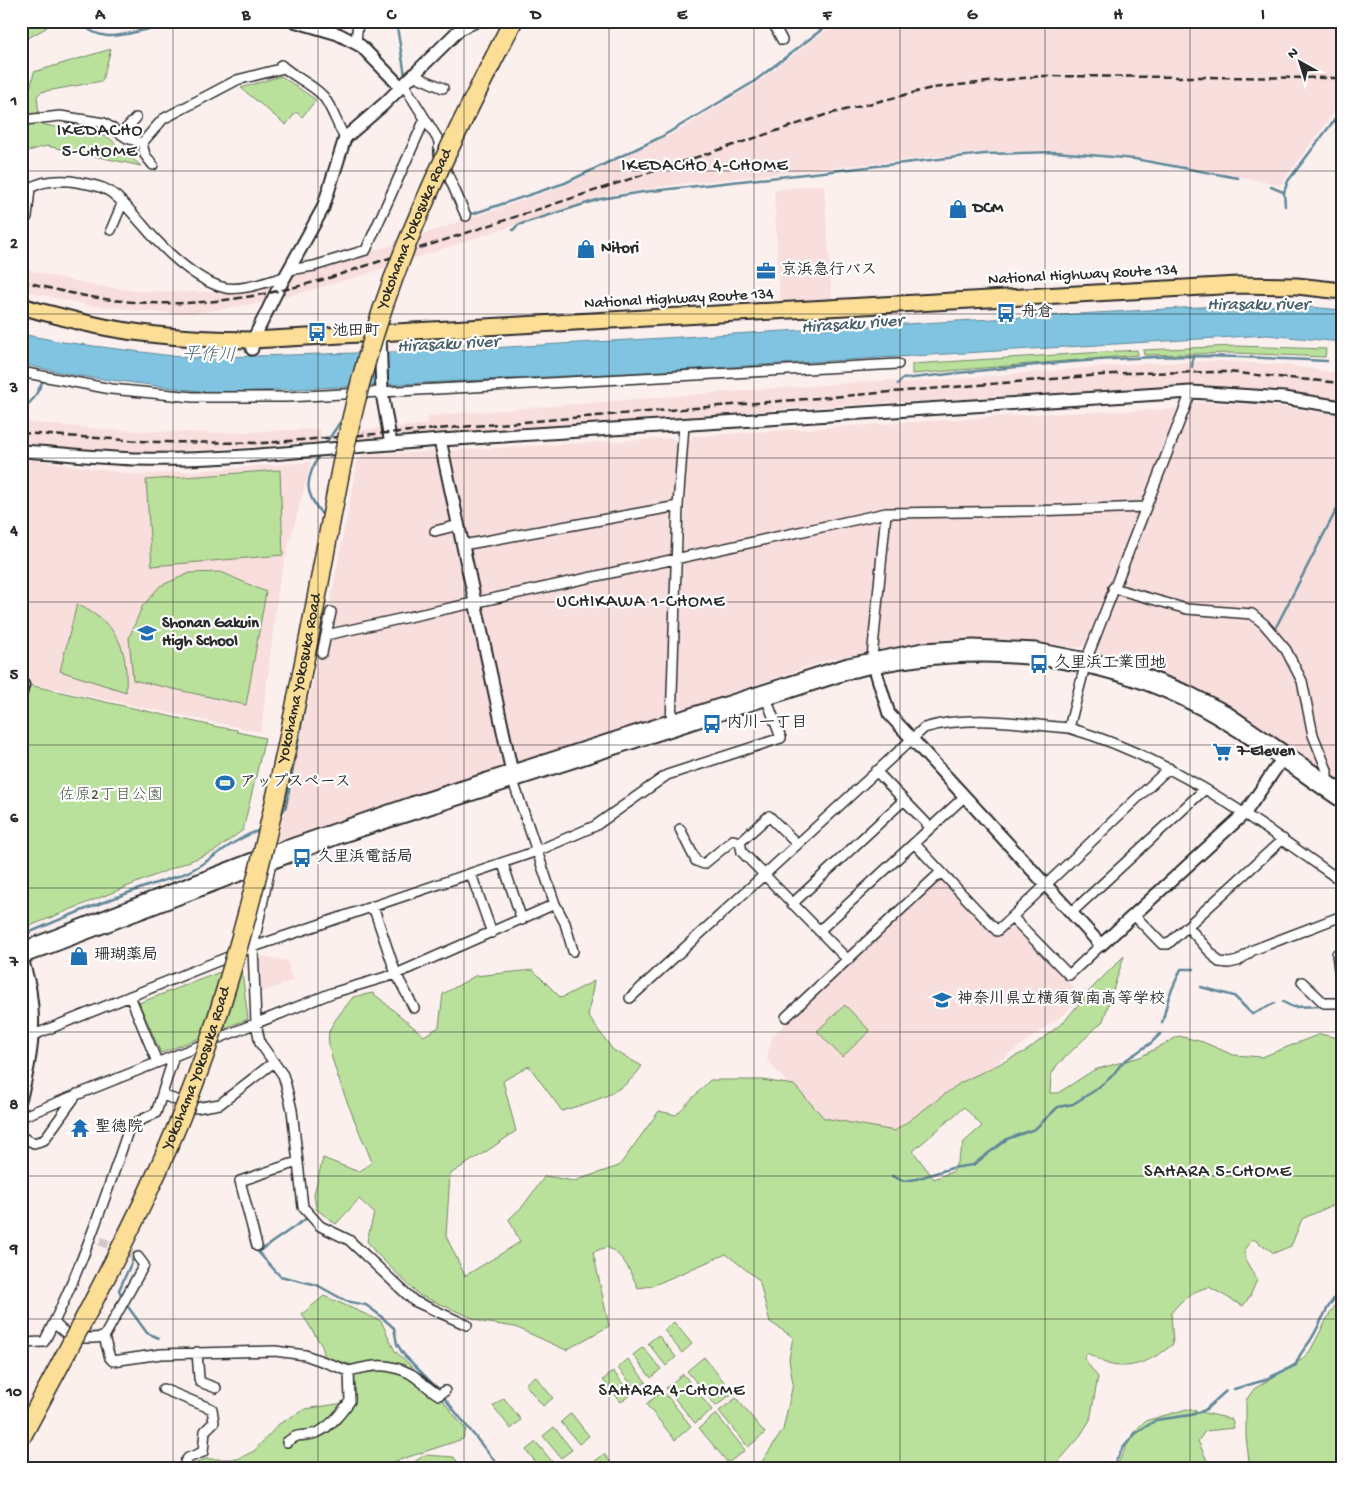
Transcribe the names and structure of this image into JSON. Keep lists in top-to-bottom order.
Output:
{
  "streets": {
    "highway": ["Yokohama Yokosuka Road", "National Highway Route 134"]
  },
  "districts": [
    "IKEDACHO 5-CHOME",
    "IKEDACHO 4-CHOME",
    "UCHIKAWA 1-CHOME",
    "SAHARA 5-CHOME",
    "SAHARA 4-CHOME"
  ],
  "water": ["Hirasaku river", "平作川"],
  "parks": ["佐原2丁目公園"],
  "places": {
    "shop": ["DCM", "Nitori", "珊瑚薬局"],
    "office": ["京浜急行バス"],
    "bus stop": [
      "舟倉",
      "池田町",
      "久里浜工業団地",
      "内川一丁目",
      "久里浜電話局"
    ],
    "school or university": ["Shonan Gakuin High School", "神奈川県立横須賀南高等学校"],
    "supermarket": ["7-Eleven"],
    "sports": ["アップスペース"],
    "temple": ["聖徳院"]
  },
  "north": "top left",
  "grid": {
    "columns": [
      "A",
      "B",
      "C",
      "D",
      "E",
      "F",
      "G",
      "H",
      "I"
    ],
    "rows": [
      "1",
      "2",
      "3",
      "4",
      "5",
      "6",
      "7",
      "8",
      "9",
      "10"
    ]
  }
}
